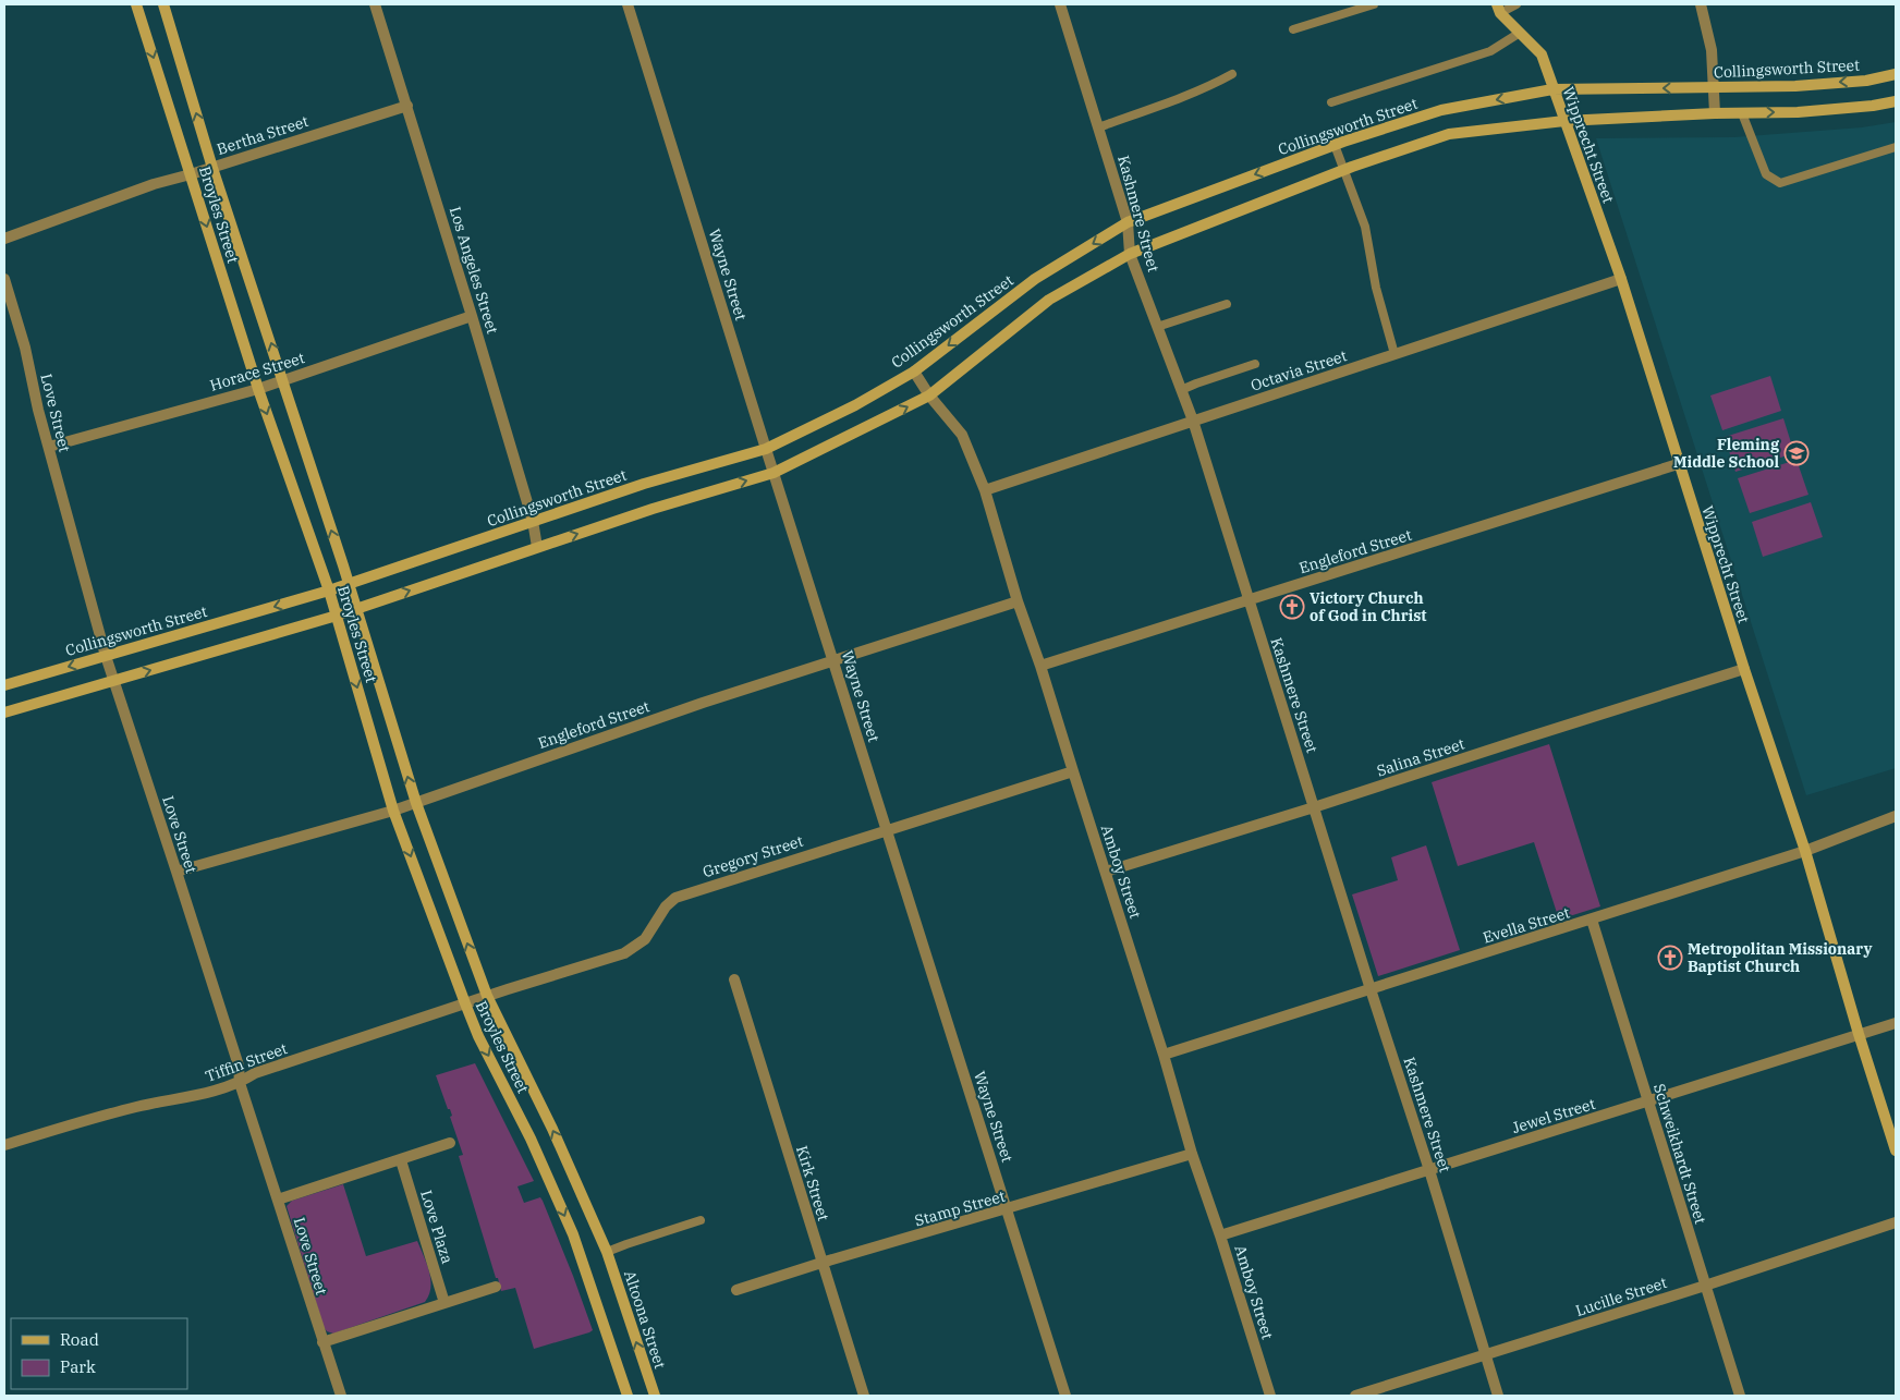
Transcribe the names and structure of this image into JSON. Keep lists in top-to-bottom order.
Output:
{
  "streets": {
    "main road": [
      "Collingsworth Street",
      "Wipprecht Street",
      "Broyles Street",
      "Altoona Street"
    ],
    "street": [
      "Bertha Street",
      "Kashmere Street",
      "Los Angeles Street",
      "Wayne Street",
      "Octavia Street",
      "Horace Street",
      "Love Street",
      "Engleford Street",
      "Salina Street",
      "Gregory Street",
      "Amboy Street",
      "Evella Street",
      "Tiffin Street",
      "Jewel Street",
      "Schweikhardt Street",
      "Kirk Street",
      "Stamp Street",
      "Love Plaza",
      "Lucille Street"
    ]
  },
  "crossings": [
    ["Collingsworth Street", "Wipprecht Street"],
    ["Collingsworth Street", "Kashmere Street"],
    ["Collingsworth Street", "Broyles Street"],
    ["Collingsworth Street", "Los Angeles Street"],
    ["Collingsworth Street", "Wayne Street"],
    ["Collingsworth Street", "Love Street"],
    ["Collingsworth Street", "Amboy Street"],
    ["Bertha Street", "Broyles Street"],
    ["Bertha Street", "Los Angeles Street"],
    ["Wipprecht Street", "Octavia Street"],
    ["Wipprecht Street", "Engleford Street"],
    ["Wipprecht Street", "Salina Street"],
    ["Wipprecht Street", "Evella Street"],
    ["Wipprecht Street", "Jewel Street"],
    ["Kashmere Street", "Octavia Street"],
    ["Kashmere Street", "Engleford Street"],
    ["Kashmere Street", "Salina Street"],
    ["Kashmere Street", "Evella Street"],
    ["Kashmere Street", "Jewel Street"],
    ["Kashmere Street", "Lucille Street"],
    ["Broyles Street", "Horace Street"],
    ["Broyles Street", "Engleford Street"],
    ["Broyles Street", "Gregory Street"],
    ["Broyles Street", "Tiffin Street"],
    ["Broyles Street", "Altoona Street"],
    ["Los Angeles Street", "Horace Street"],
    ["Wayne Street", "Engleford Street"],
    ["Wayne Street", "Gregory Street"],
    ["Wayne Street", "Stamp Street"],
    ["Octavia Street", "Amboy Street"],
    ["Horace Street", "Love Street"],
    ["Love Street", "Engleford Street"],
    ["Love Street", "Tiffin Street"],
    ["Engleford Street", "Amboy Street"],
    ["Salina Street", "Amboy Street"],
    ["Gregory Street", "Amboy Street"],
    ["Gregory Street", "Tiffin Street"],
    ["Amboy Street", "Evella Street"],
    ["Amboy Street", "Jewel Street"],
    ["Amboy Street", "Stamp Street"],
    ["Evella Street", "Schweikhardt Street"],
    ["Jewel Street", "Schweikhardt Street"],
    ["Schweikhardt Street", "Lucille Street"],
    ["Kirk Street", "Stamp Street"]
  ],
  "one_way": ["Altoona Street"],
  "places": {
    "school or university": ["Fleming Middle School"],
    "church": ["Victory Church of God in Christ", "Metropolitan Missionary Baptist Church"]
  },
  "legend": ["Road", "Park"]
}
